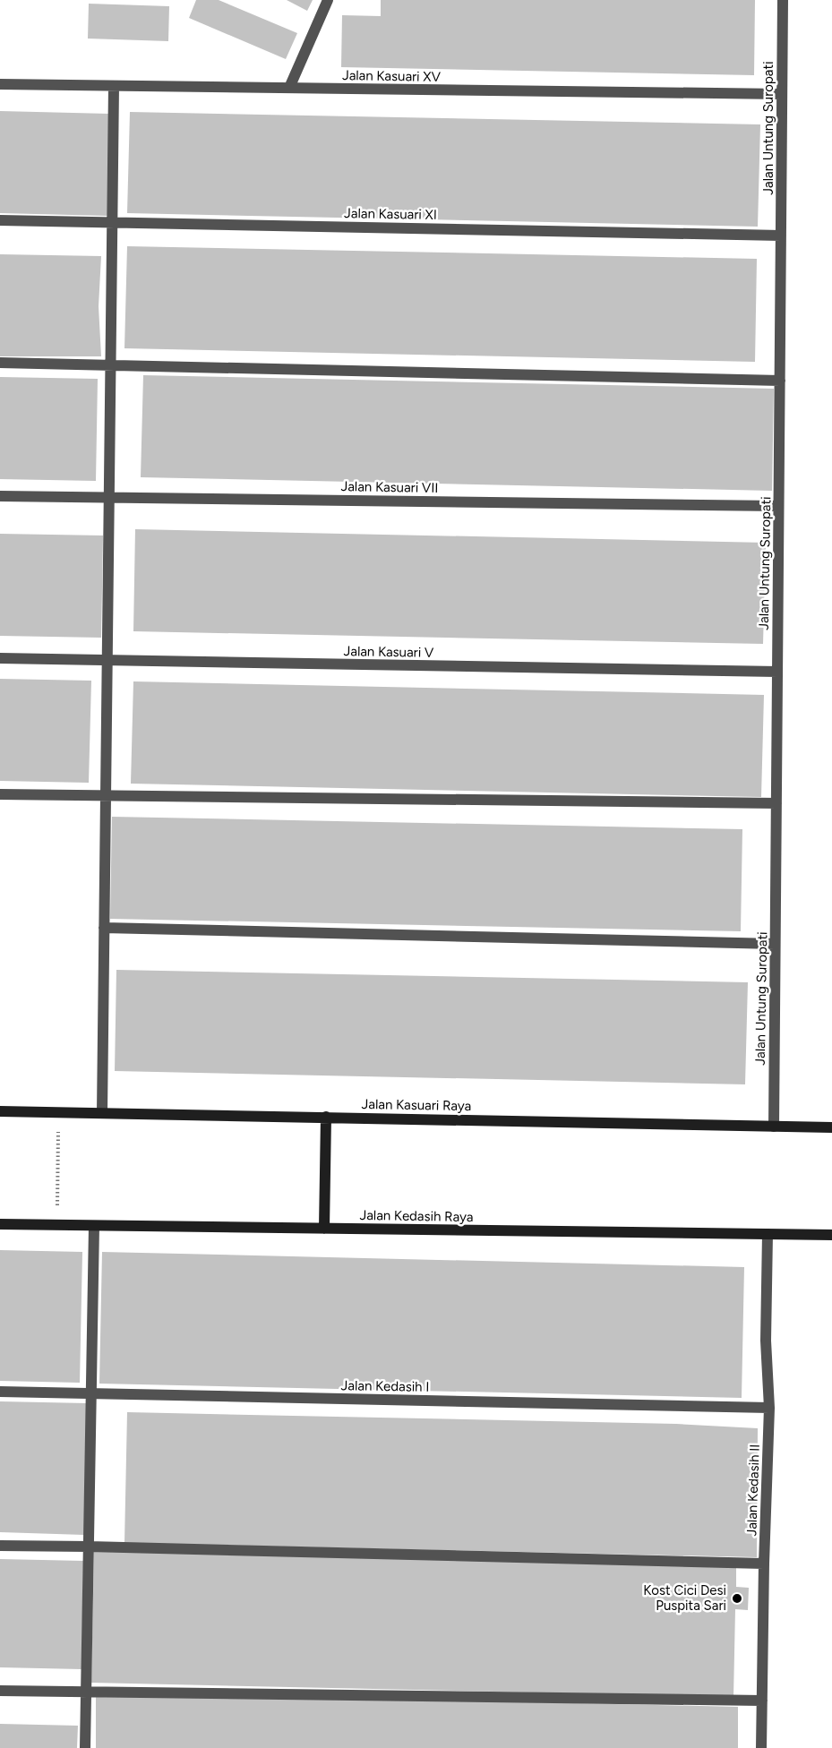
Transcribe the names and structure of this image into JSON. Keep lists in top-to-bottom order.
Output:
{
  "streets": {
    "main road": ["Jalan Kasuari Raya", "Jalan Kedasih Raya"],
    "street": [
      "Jalan Kasuari XV",
      "Jalan Untung Suropati",
      "Jalan Kasuari XI",
      "Jalan Kasuari VII",
      "Jalan Kasuari V",
      "Jalan Kedasih I",
      "Jalan Kedasih II"
    ]
  },
  "crossings": [
    ["Jalan Kasuari XV", "Jalan Untung Suropati"],
    ["Jalan Untung Suropati", "Jalan Kasuari XI"],
    ["Jalan Untung Suropati", "Jalan Kasuari VII"],
    ["Jalan Untung Suropati", "Jalan Kasuari V"],
    ["Jalan Untung Suropati", "Jalan Kasuari Raya"],
    ["Jalan Kedasih Raya", "Jalan Kedasih II"],
    ["Jalan Kedasih I", "Jalan Kedasih II"]
  ],
  "places": ["Kost Cici Desi Puspita Sari"]
}
